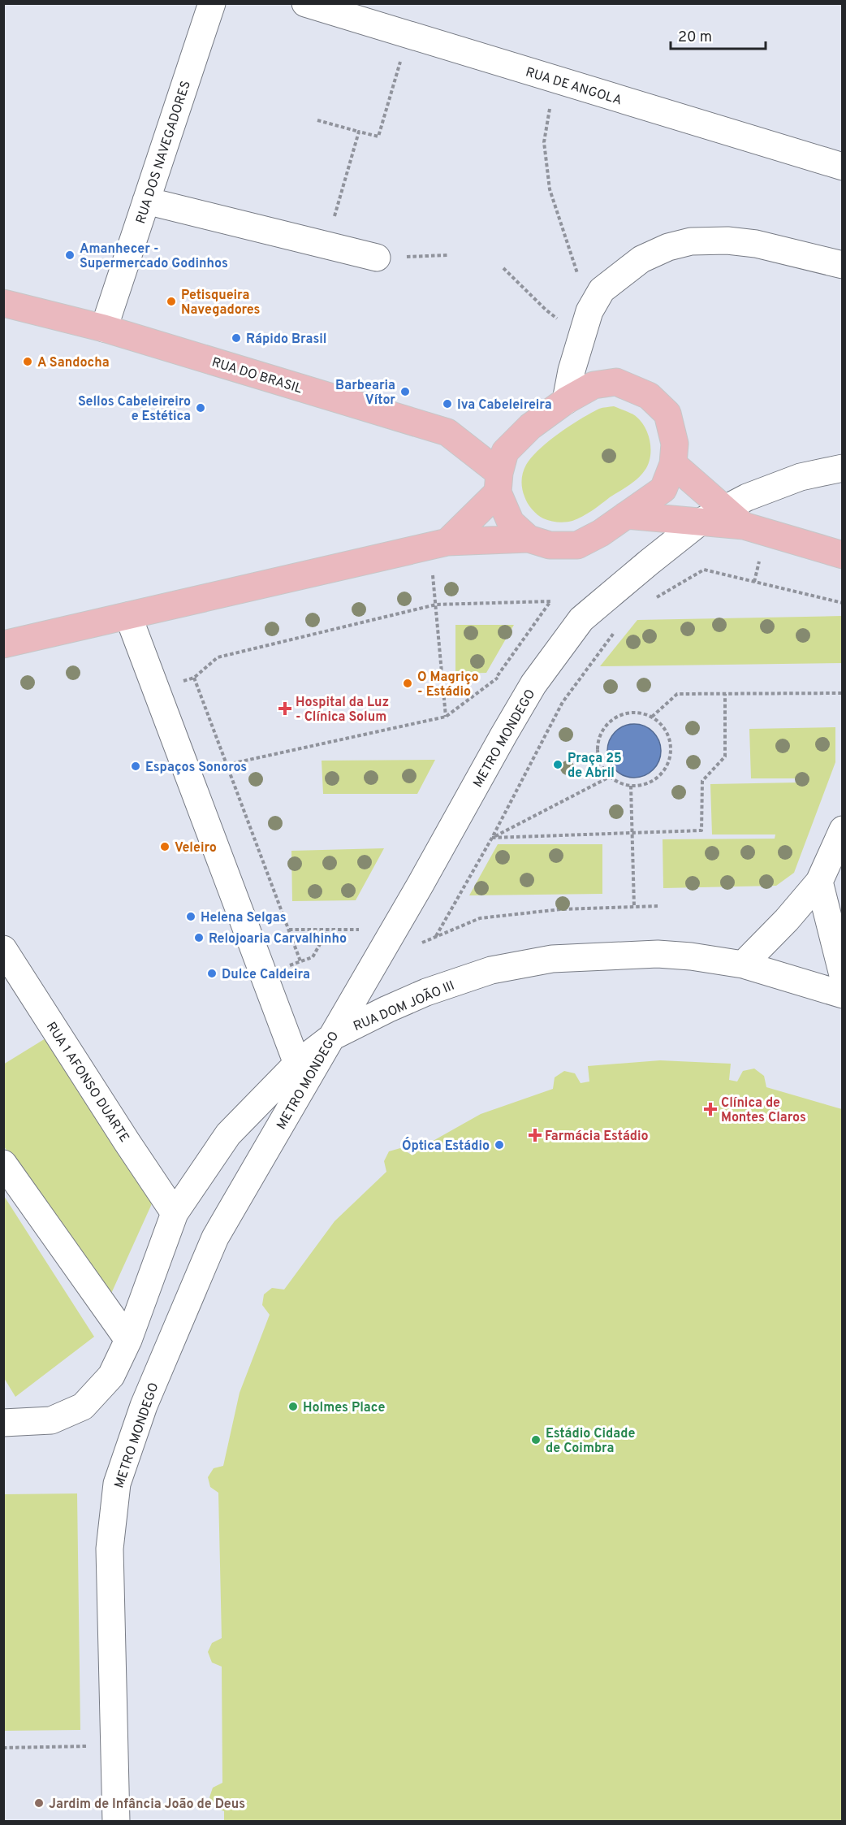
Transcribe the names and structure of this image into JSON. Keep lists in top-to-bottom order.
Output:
{
  "streets": {
    "main road": ["RUA DO BRASIL"],
    "street": [
      "RUA DE ANGOLA",
      "RUA DOS NAVEGADORES",
      "METRO MONDEGO",
      "RUA DOM JOÃO III",
      "RUA 1 AFONSO DUARTE"
    ]
  },
  "crossings": [
    ["RUA DOS NAVEGADORES", "RUA DO BRASIL"],
    ["METRO MONDEGO", "RUA DOM JOÃO III"],
    ["RUA DOM JOÃO III", "RUA 1 AFONSO DUARTE"]
  ],
  "places": {
    "other": [
      "Amanhecer - Supermercado Godinhos",
      "Petisqueira Navegadores",
      "Rápido Brasil",
      "A Sandocha",
      "Barbearia Vítor",
      "Iva Cabeleireira",
      "Sellos Cabeleireiro e Estética",
      "O Magriço - Estádio",
      "Praça 25 de Abril",
      "Espaços Sonoros",
      "Veleiro",
      "Helena Selgas",
      "Relojoaria Carvalhinho",
      "Dulce Caldeira",
      "Óptica Estádio",
      "Holmes Place",
      "Estádio Cidade de Coimbra",
      "Jardim de Infância João de Deus"
    ],
    "health": ["Hospital da Luz - Clínica Solum", "Clínica de Montes Claros", "Farmácia Estádio"]
  },
  "scale_bar": "20 m"
}
